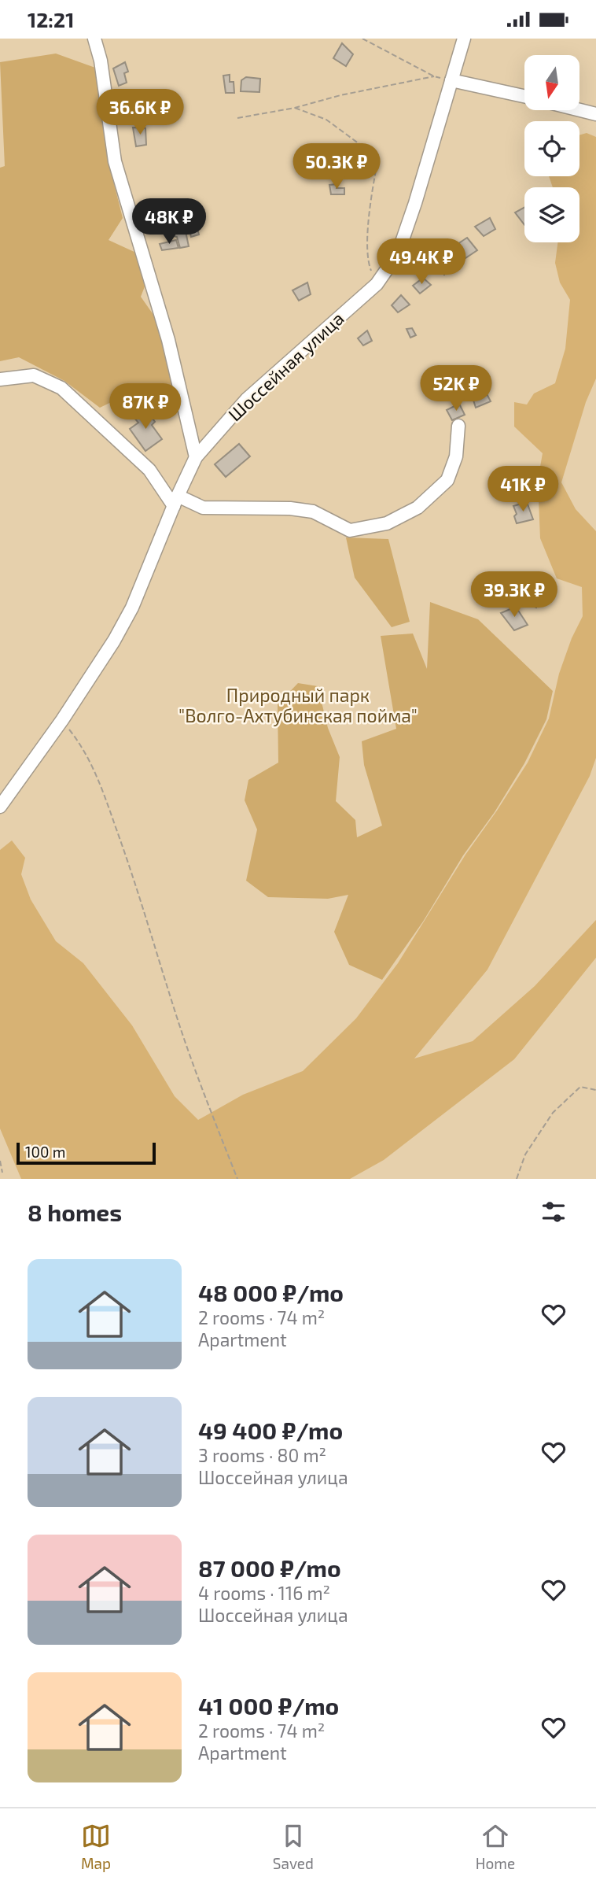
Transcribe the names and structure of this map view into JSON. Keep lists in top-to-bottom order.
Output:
{
  "streets": {
    "street": ["Шоссейная улица"]
  },
  "parks": ["Природный парк \"Волго-Ахтубинская пойма\""],
  "scale_bar": "100 m",
  "north": "bottom",
  "page": {
    "status": "12:21",
    "price": [
      "36.6K ₽",
      "50.3K ₽",
      "48K ₽",
      "49.4K ₽",
      "52K ₽",
      "87K ₽",
      "41K ₽",
      "39.3K ₽"
    ],
    "scale": "100 m",
    "heading": "8 homes",
    "list": [
      {
        "name": "48 000 ₽/mo",
        "note": "2 rooms · 74 m² · Apartment"
      },
      {
        "name": "49 400 ₽/mo",
        "note": "3 rooms · 80 m² · Шоссейная улица"
      },
      {
        "name": "87 000 ₽/mo",
        "note": "4 rooms · 116 m² · Шоссейная улица"
      },
      {
        "name": "41 000 ₽/mo",
        "note": "2 rooms · 74 m² · Apartment"
      }
    ],
    "tabs": ["Map", "Saved", "Home"]
  }
}
